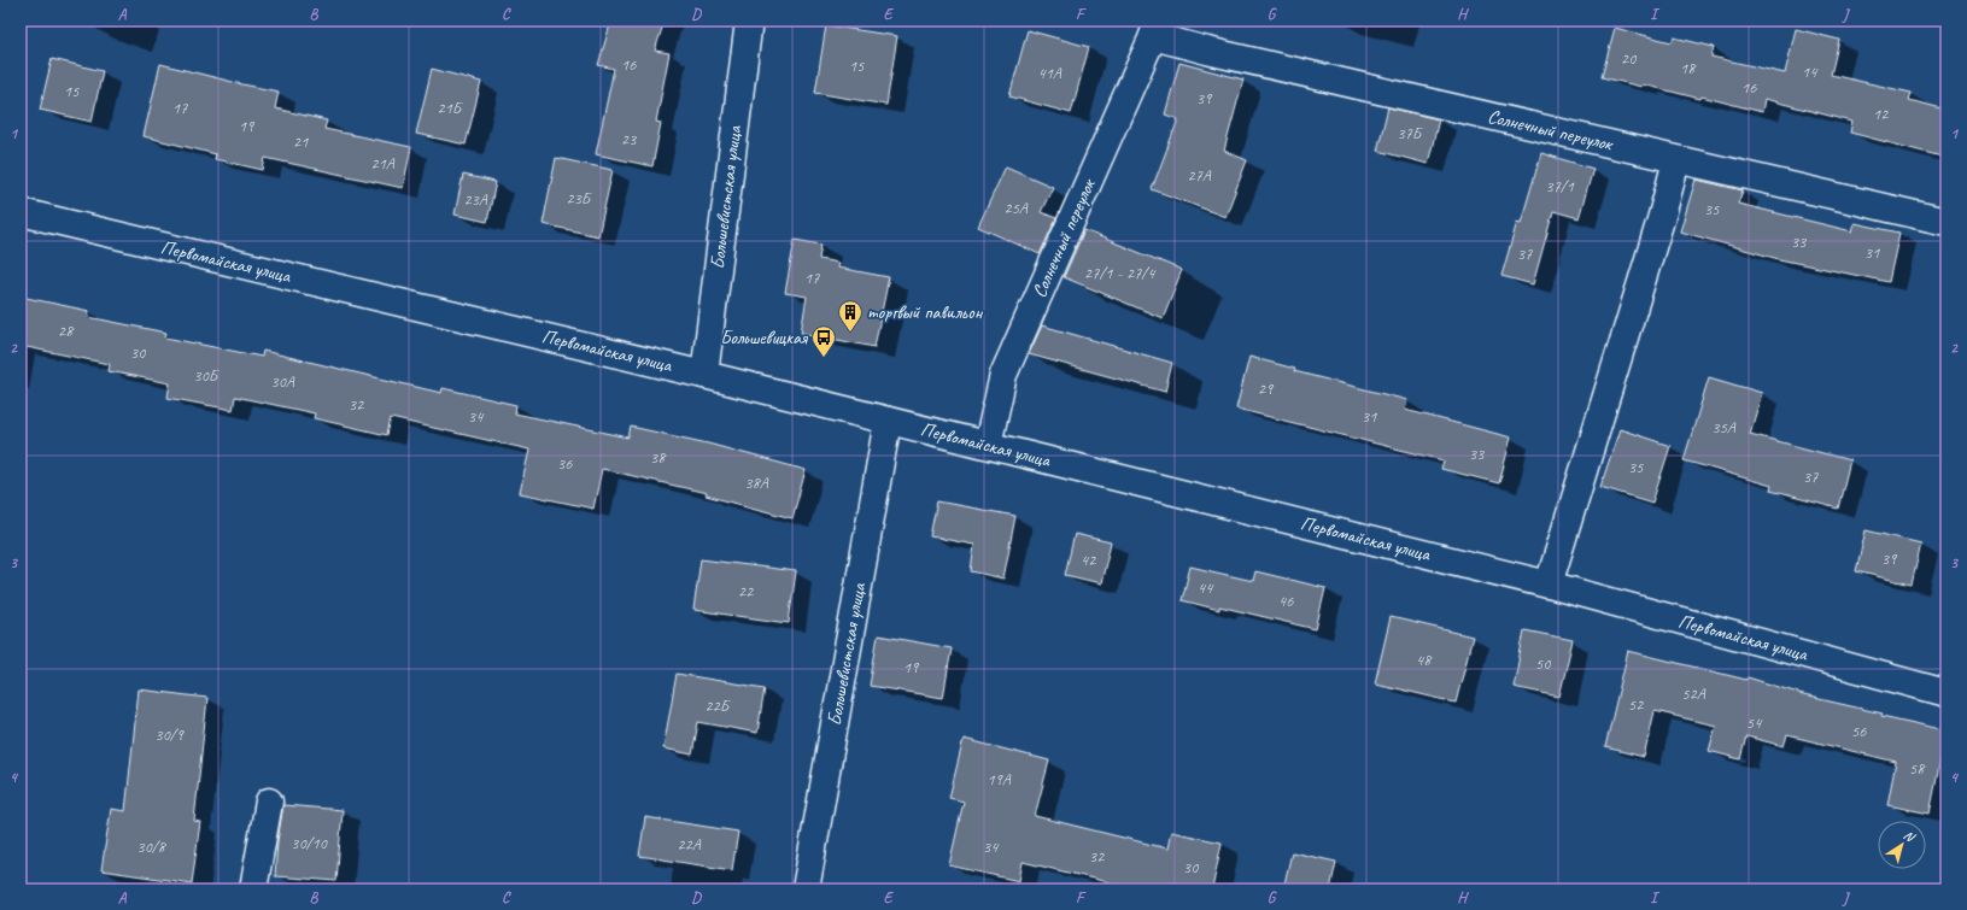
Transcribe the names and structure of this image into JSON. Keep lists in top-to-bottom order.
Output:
{
  "streets": {
    "street": ["Солнечный переулок", "Большевистская улица", "Первомайская улица"]
  },
  "crossings": [
    ["Солнечный переулок", "Первомайская улица"],
    ["Большевистская улица", "Первомайская улица"]
  ],
  "places": {
    "building": ["торгвый павильон"],
    "bus stop": ["Большевицкая"]
  },
  "house_numbers": [
    "20",
    "16",
    "15",
    "18",
    "14",
    "41А",
    "16",
    "15",
    "39",
    "17",
    "21Б",
    "12",
    "19",
    "37Б",
    "23",
    "21",
    "21А",
    "27А",
    "37/1",
    "23Б",
    "23А",
    "25А",
    "35",
    "33",
    "31",
    "37",
    "27/1 - 27/4",
    "17",
    "28",
    "30",
    "30Б",
    "30А",
    "29",
    "32",
    "34",
    "31",
    "35А",
    "33",
    "38",
    "36",
    "35",
    "37",
    "38А",
    "39",
    "42",
    "44",
    "22",
    "46",
    "48",
    "50",
    "19",
    "52А",
    "52",
    "22Б",
    "54",
    "56",
    "30/9",
    "58",
    "19А",
    "30/10",
    "22А",
    "30/8",
    "34",
    "32",
    "30"
  ],
  "north": "top right",
  "grid": {
    "columns": [
      "A",
      "B",
      "C",
      "D",
      "E",
      "F",
      "G",
      "H",
      "I",
      "J"
    ],
    "rows": [
      "1",
      "2",
      "3",
      "4"
    ]
  }
}
